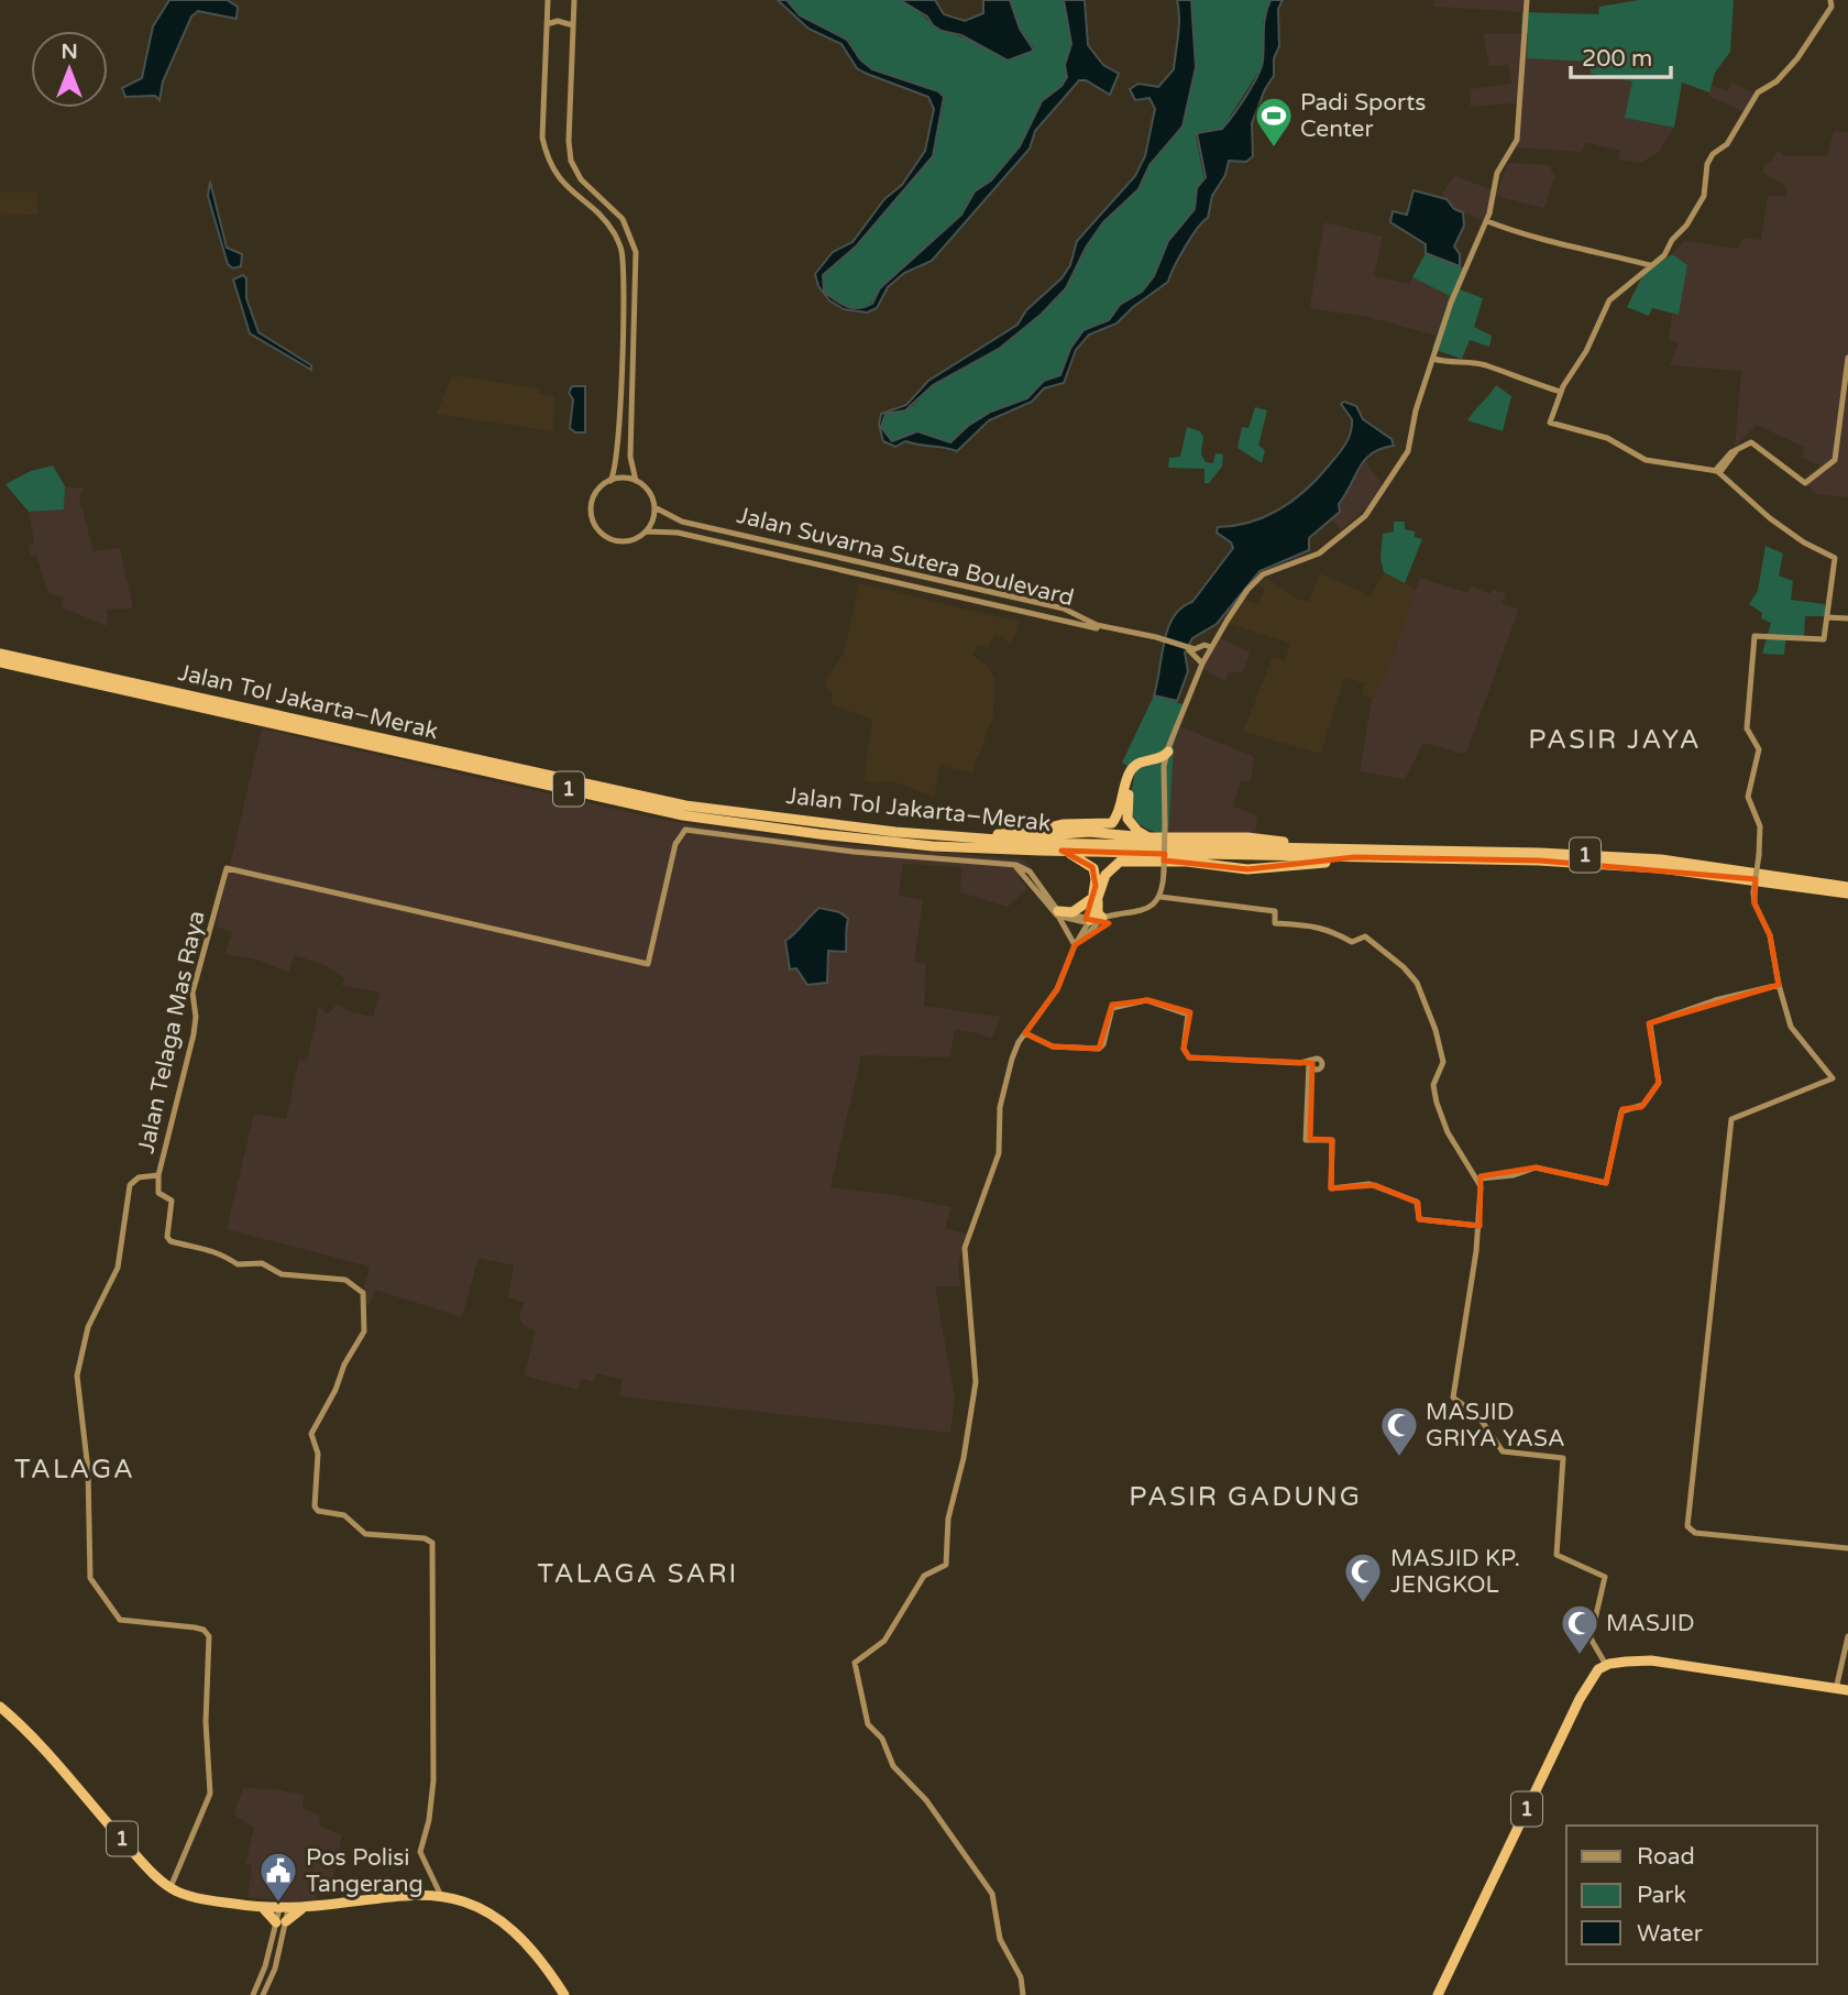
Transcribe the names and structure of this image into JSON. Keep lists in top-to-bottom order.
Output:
{
  "streets": {
    "highway": ["Jalan Tol Jakarta–Merak", "1"],
    "street": ["Jalan Suvarna Sutera Boulevard", "Jalan Telaga Mas Raya"]
  },
  "crossings": [
    ["1", "Jalan Telaga Mas Raya"]
  ],
  "districts": [
    "PASIR JAYA",
    "TALAGA",
    "PASIR GADUNG",
    "TALAGA SARI"
  ],
  "places": {
    "sports": ["Padi Sports Center"],
    "mosque": ["MASJID GRIYA YASA", "MASJID KP. JENGKOL", "MASJID"],
    "public building": ["Pos Polisi Tangerang"]
  },
  "legend": ["Road", "Park", "Water"],
  "scale_bar": "200 m",
  "north": "top"
}
